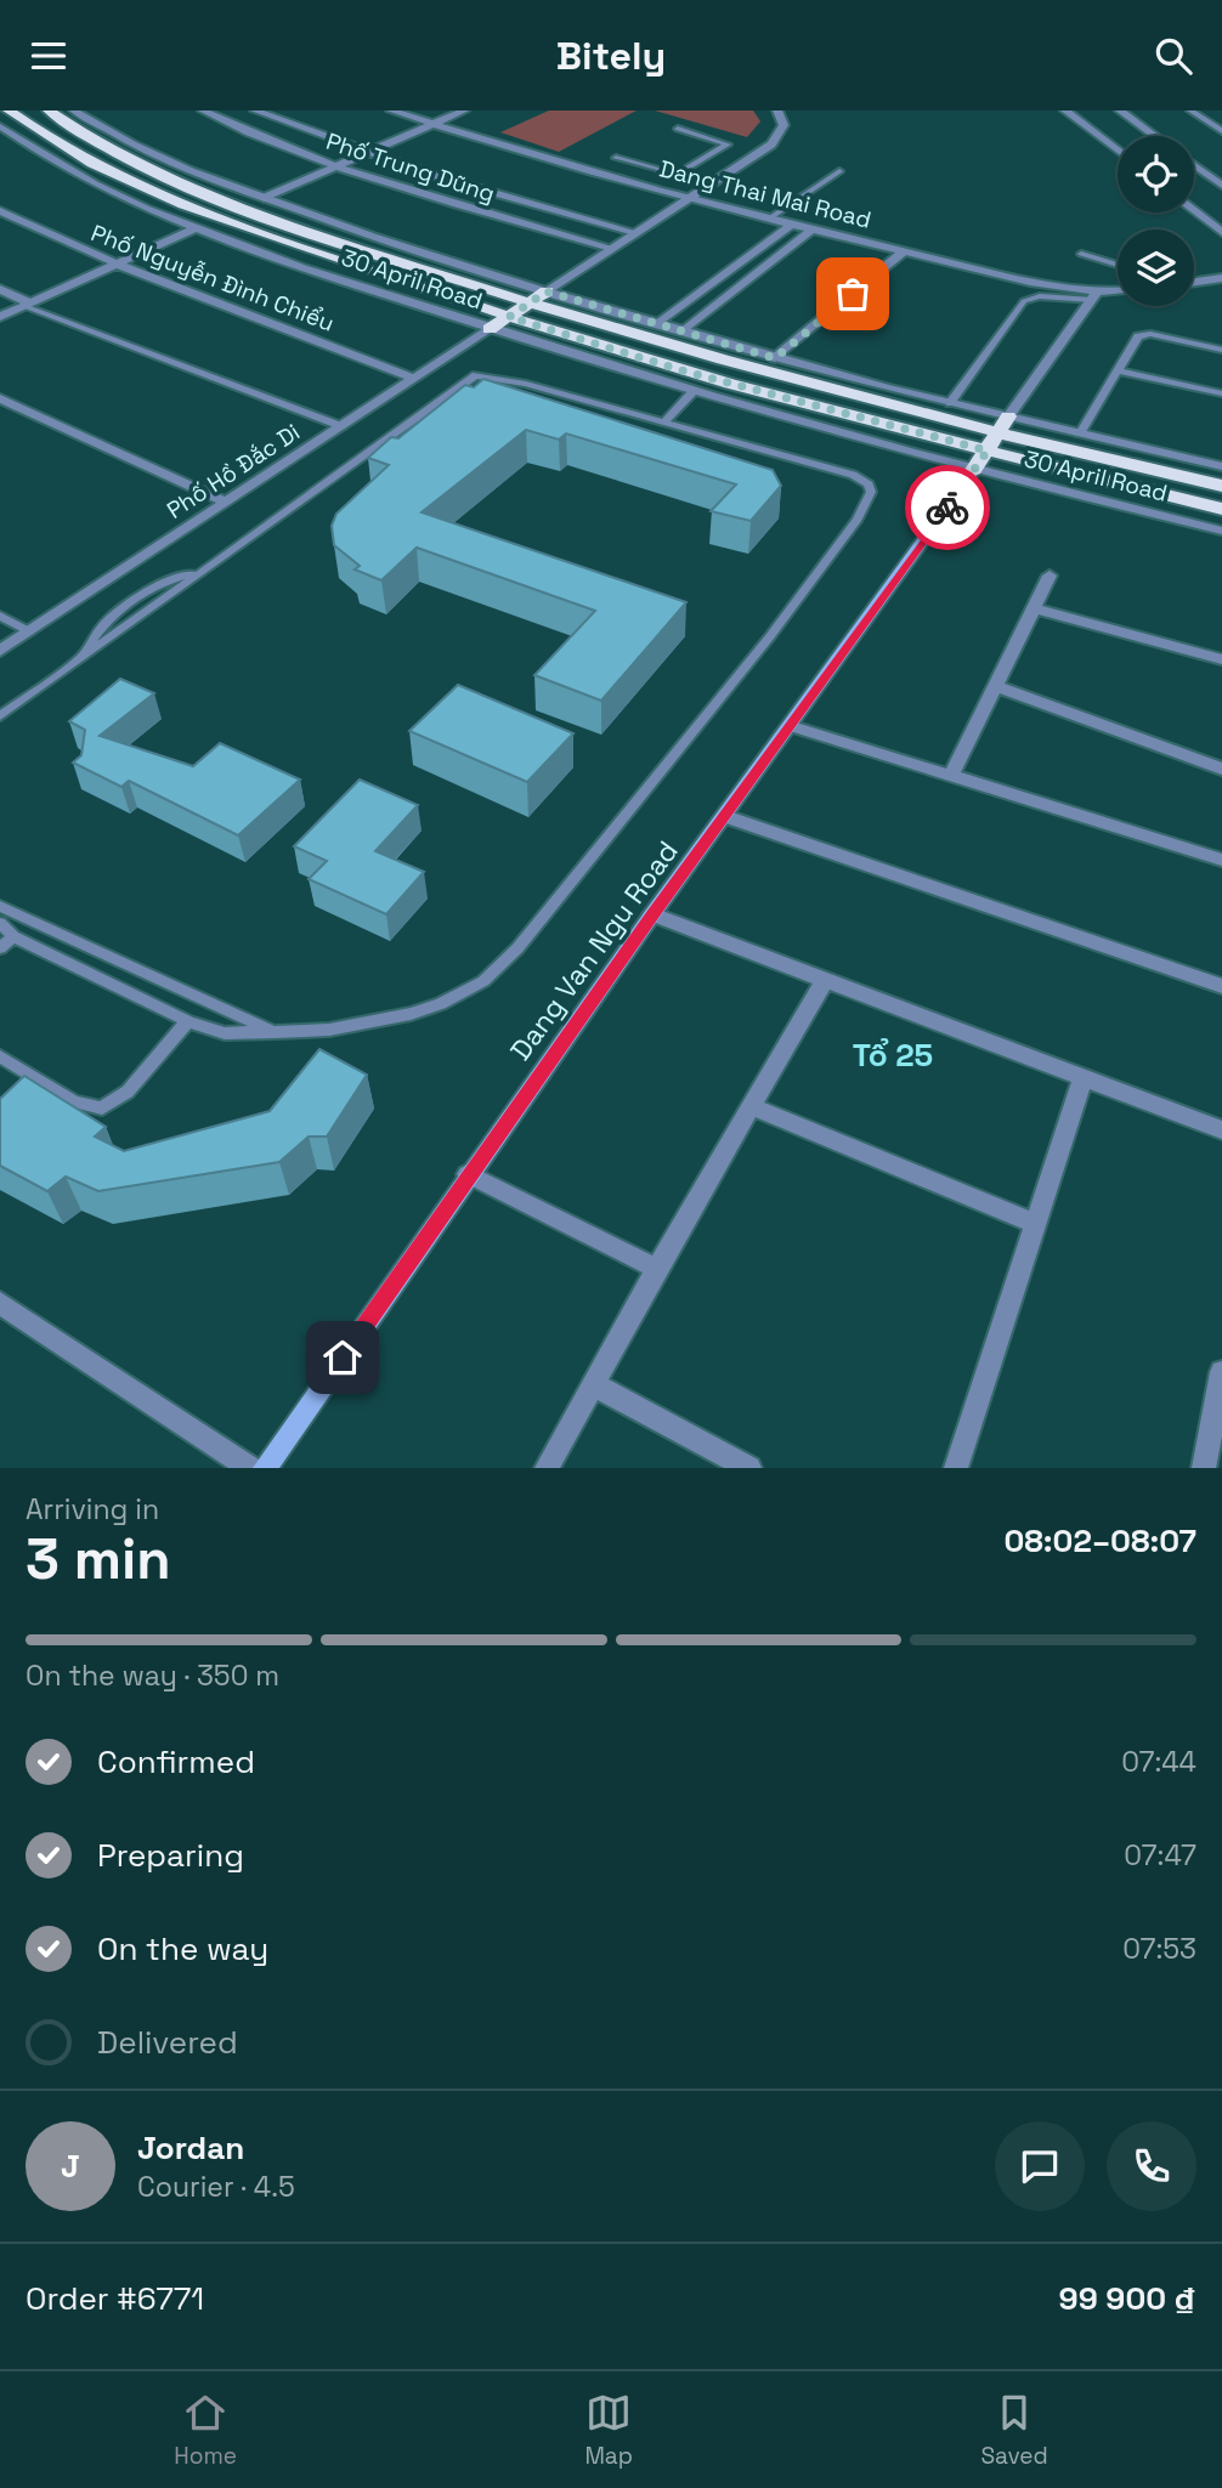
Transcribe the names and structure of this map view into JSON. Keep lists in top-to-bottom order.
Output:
{
  "streets": {
    "highway": ["30 April Road"],
    "main road": ["Dang Van Ngu Road"],
    "street": [
      "Phố Trung Dũng",
      "Dang Thai Mai Road",
      "Phố Nguyễn Đình Chiểu",
      "Phố Hồ Đắc Di"
    ]
  },
  "crossings": [
    ["Phố Nguyễn Đình Chiểu", "Phố Hồ Đắc Di"],
    ["30 April Road", "Phố Hồ Đắc Di"],
    ["30 April Road", "Dang Van Ngu Road"]
  ],
  "districts": ["Tổ 25"],
  "page": {
    "header": "Bitely",
    "heading": ["3 min", "Arriving in", "08:02–08:07"],
    "panel": [
      "Jordan",
      "Courier · 4.5",
      "Order #6771",
      "99 900 ₫"
    ],
    "bar": "On the way · 350 m",
    "list": [
      ["Confirmed", "07:44"],
      ["Preparing", "07:47"],
      ["On the way", "07:53"],
      "Delivered"
    ],
    "round": "J",
    "tabs": ["Home", "Map", "Saved"]
  }
}
